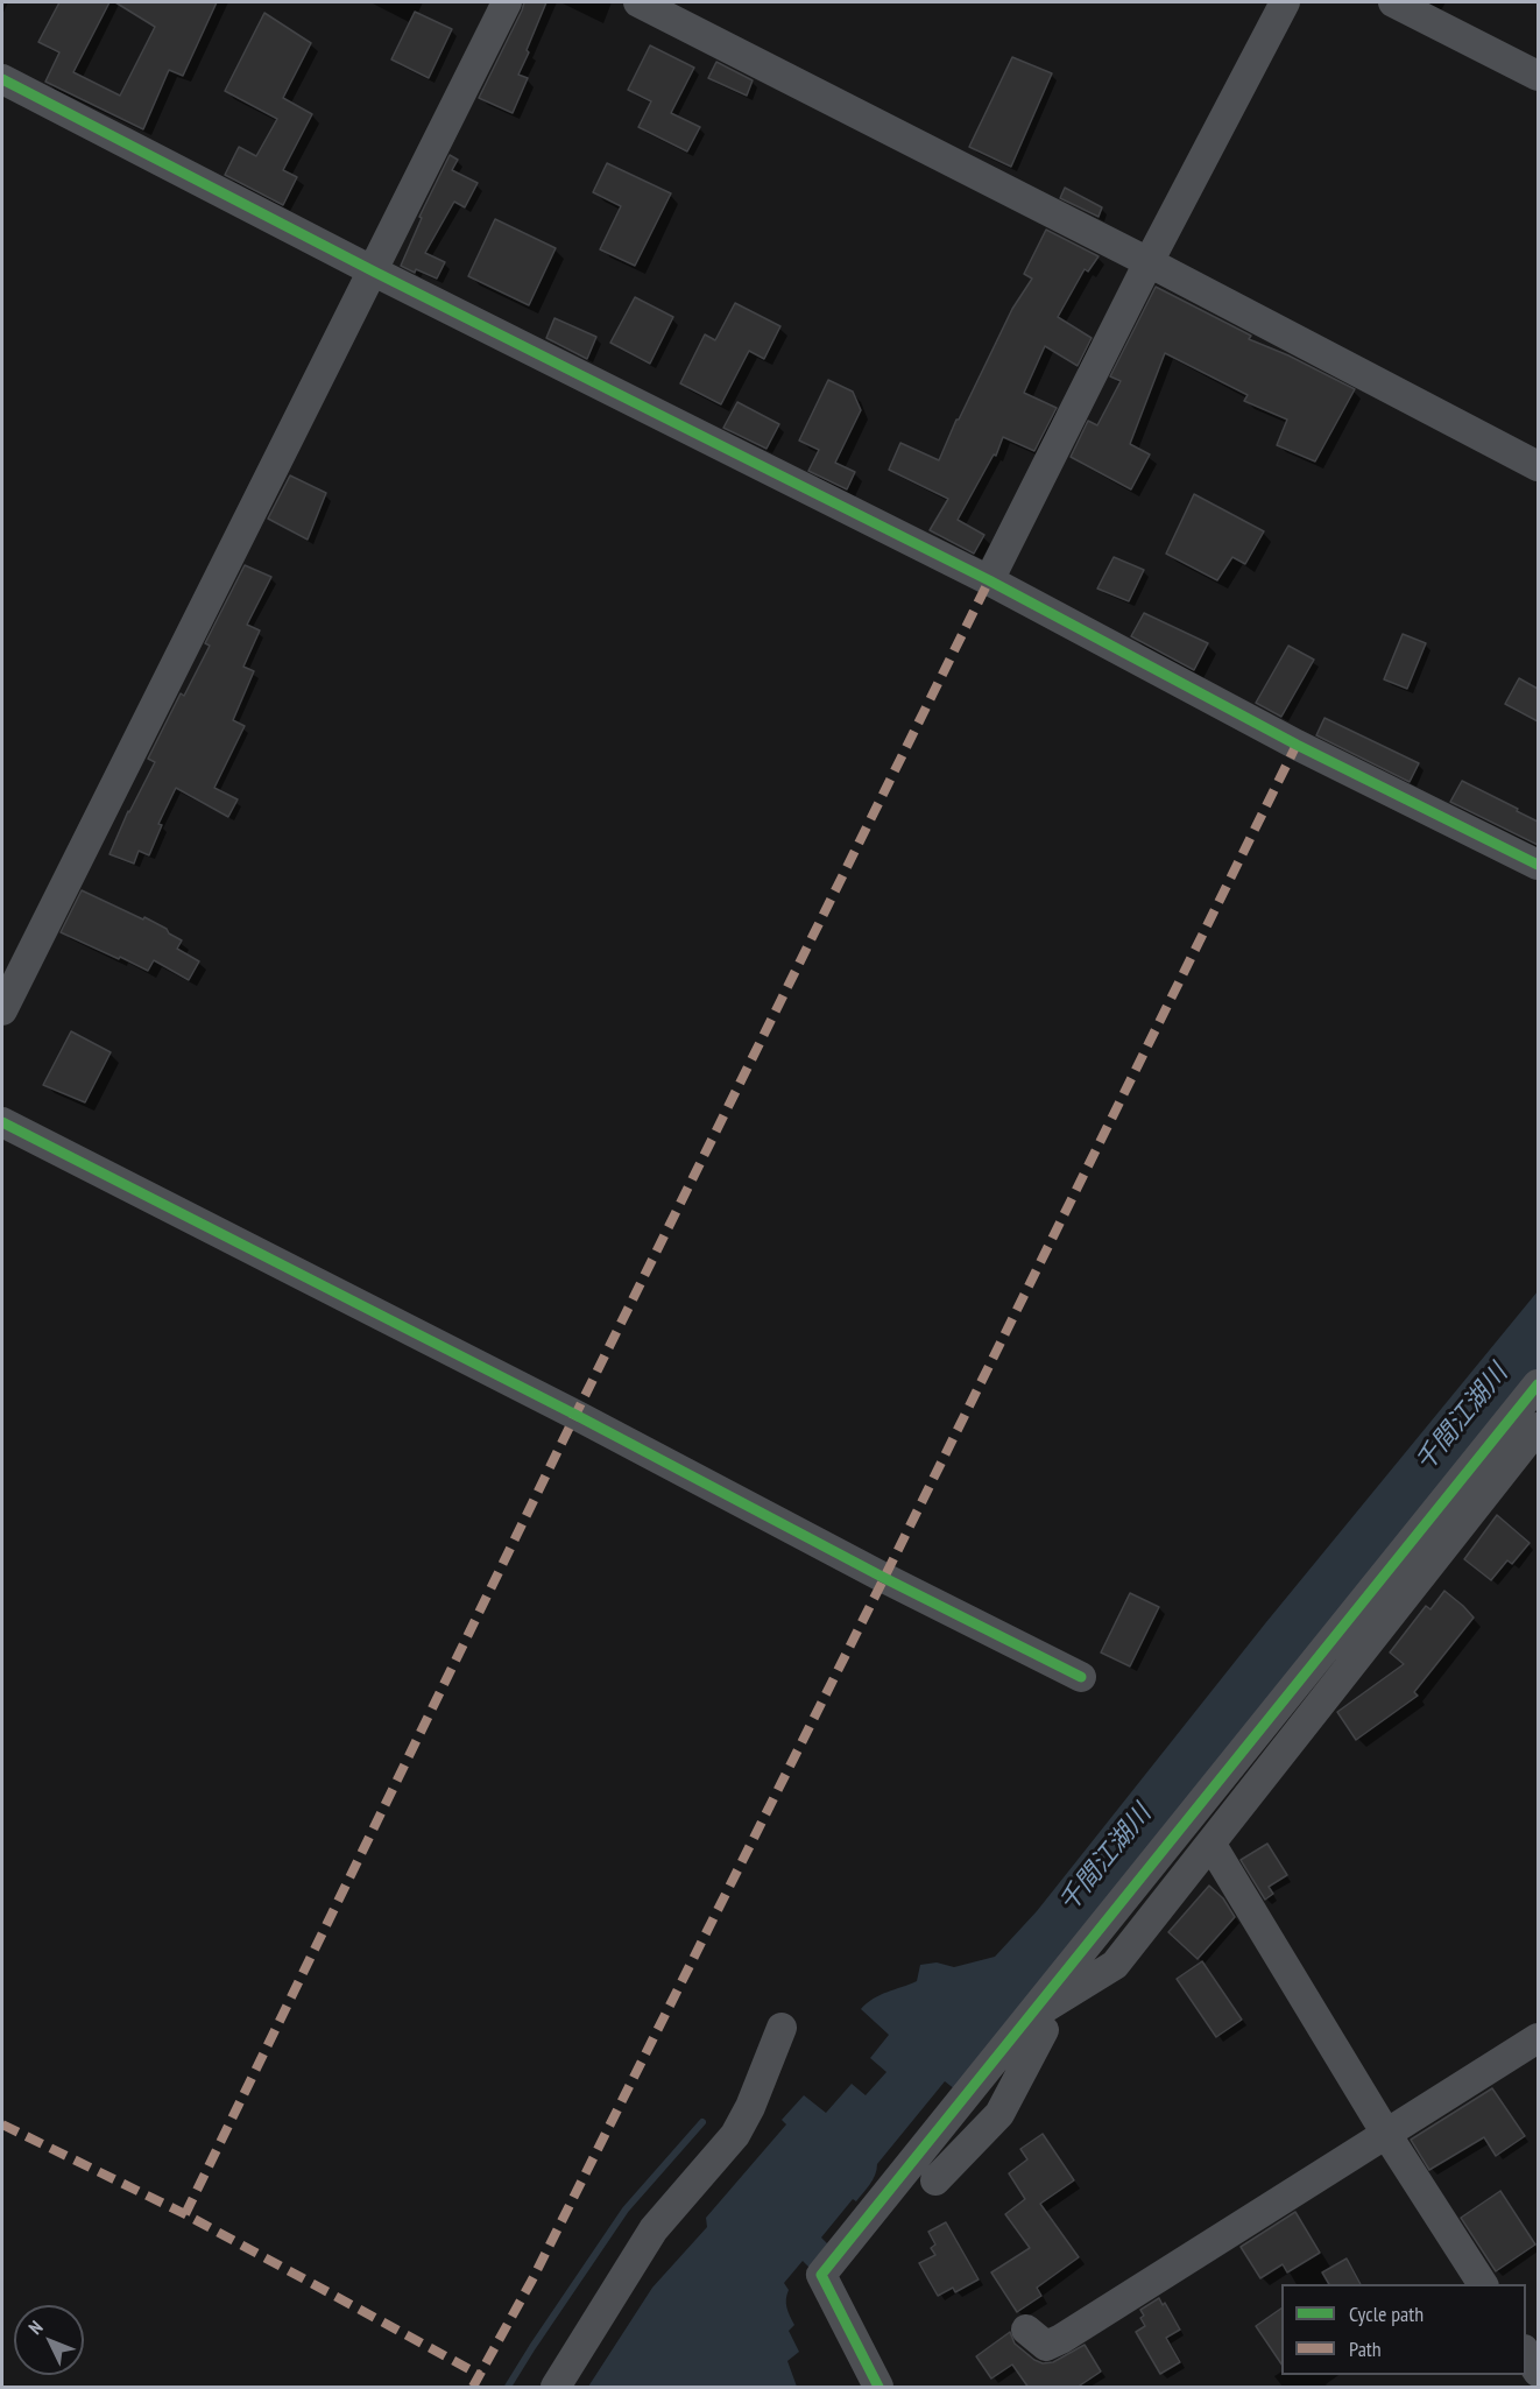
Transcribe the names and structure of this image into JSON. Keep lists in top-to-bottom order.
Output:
{
  "water": ["千間江湖川"],
  "legend": ["Cycle path", "Path"],
  "north": "top left"
}
